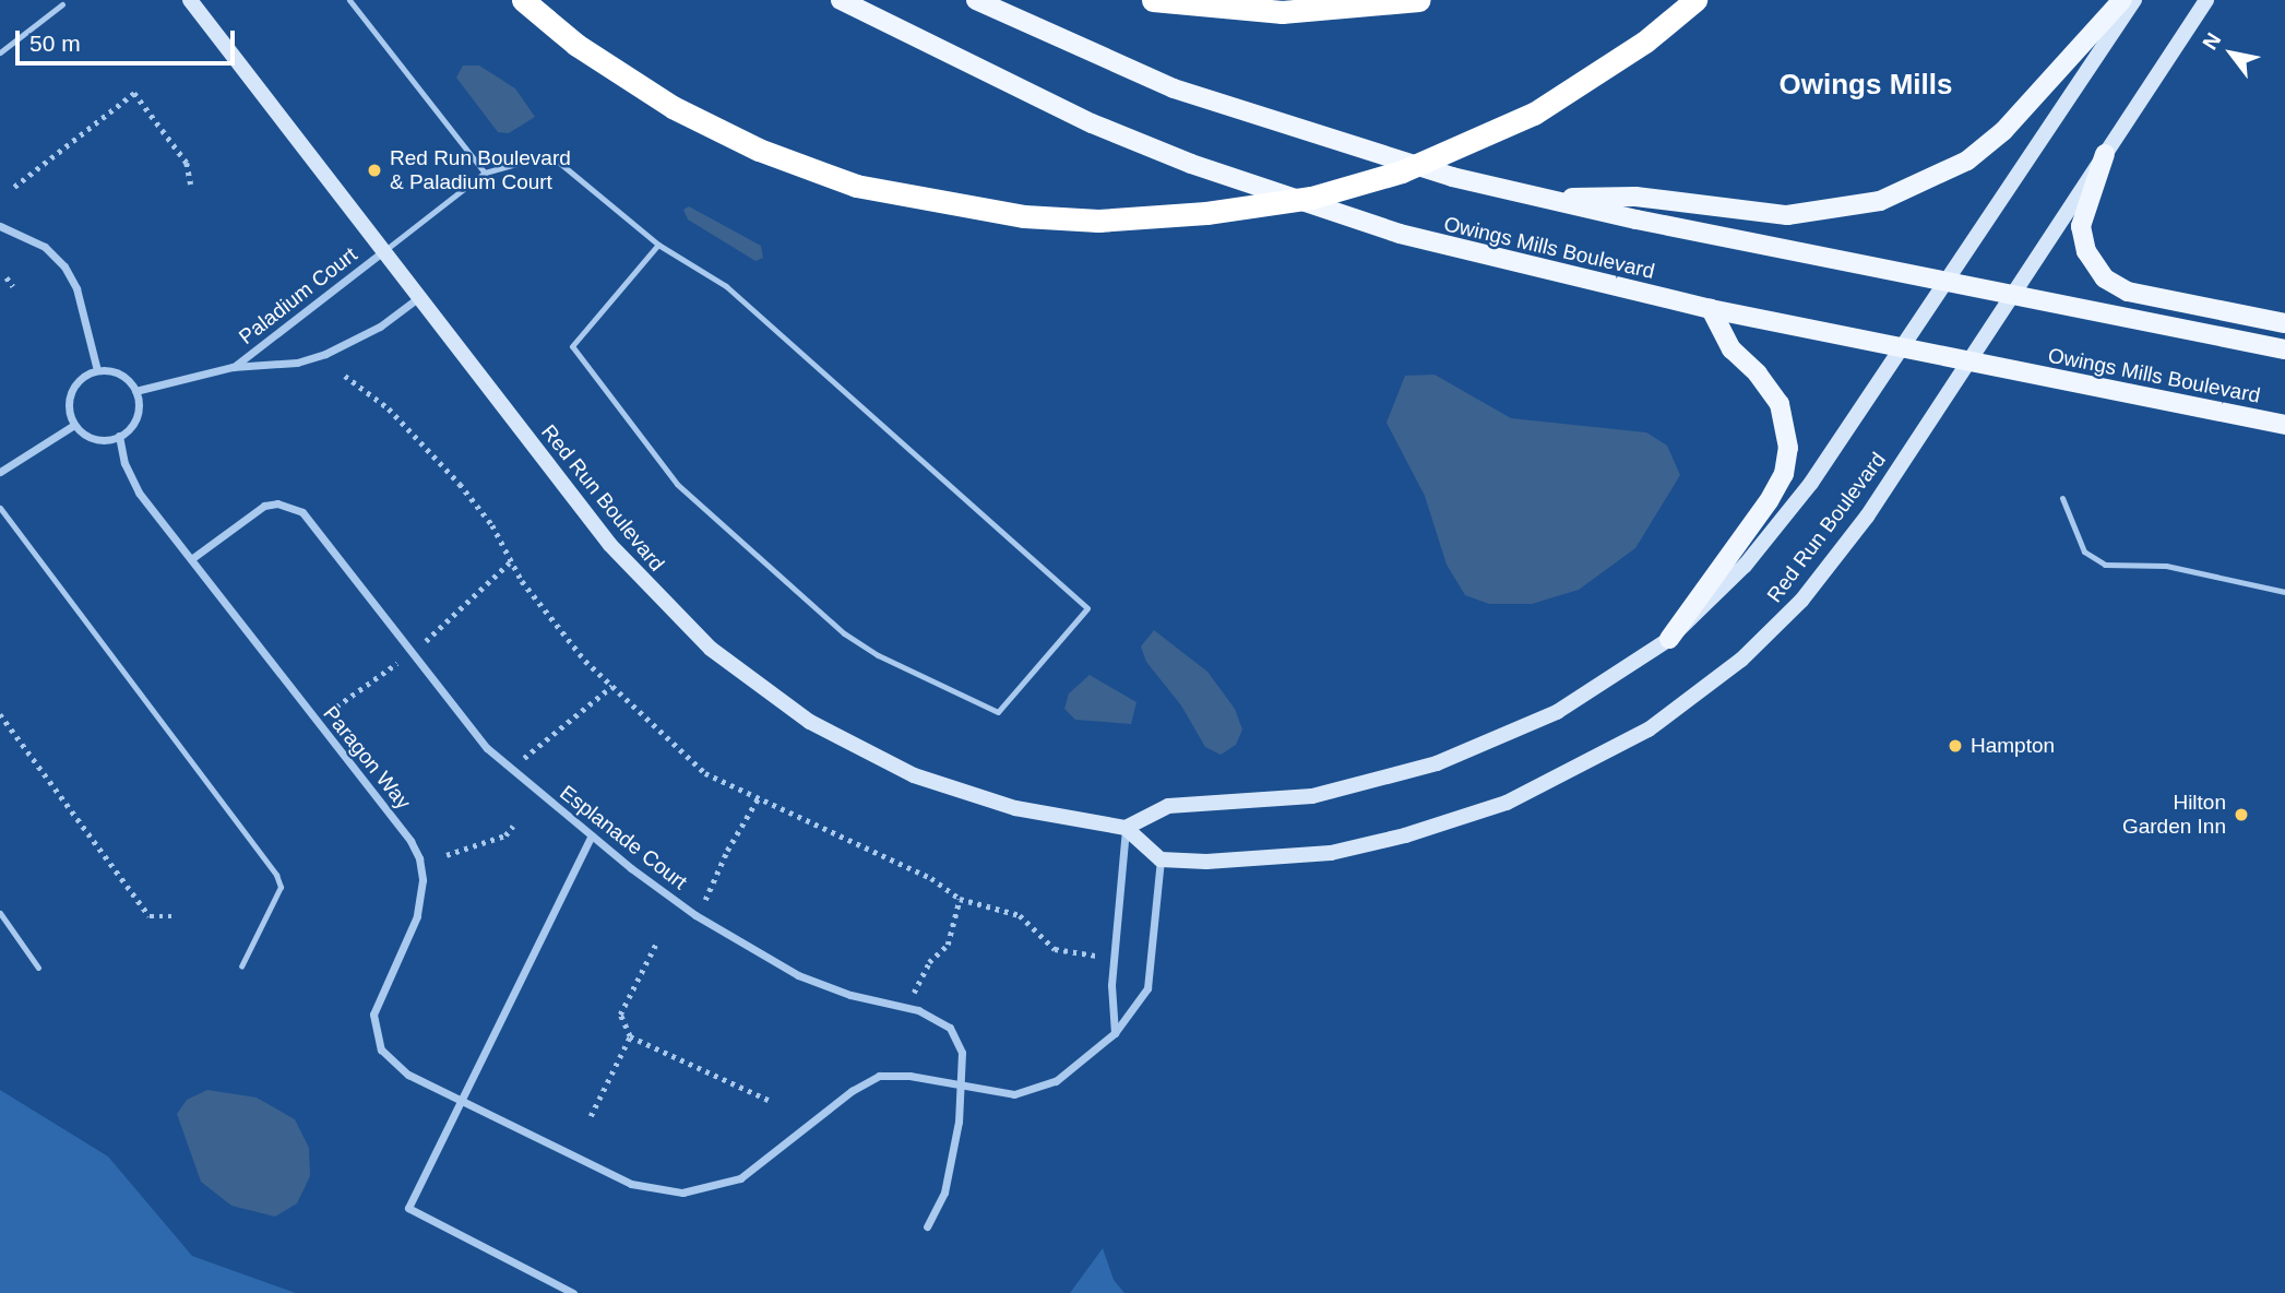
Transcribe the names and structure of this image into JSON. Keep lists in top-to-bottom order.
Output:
{
  "streets": {
    "main road": ["Owings Mills Boulevard", "Red Run Boulevard"],
    "street": ["Paladium Court", "Paragon Way", "Esplanade Court"]
  },
  "crossings": [
    ["Owings Mills Boulevard", "Red Run Boulevard"],
    ["Paladium Court", "Red Run Boulevard"],
    ["Paladium Court", "Paragon Way"],
    ["Paragon Way", "Esplanade Court"]
  ],
  "districts": ["Owings Mills"],
  "places": ["Red Run Boulevard & Paladium Court", "Hampton", "Hilton Garden Inn"],
  "scale_bar": "50 m",
  "north": "top left"
}
